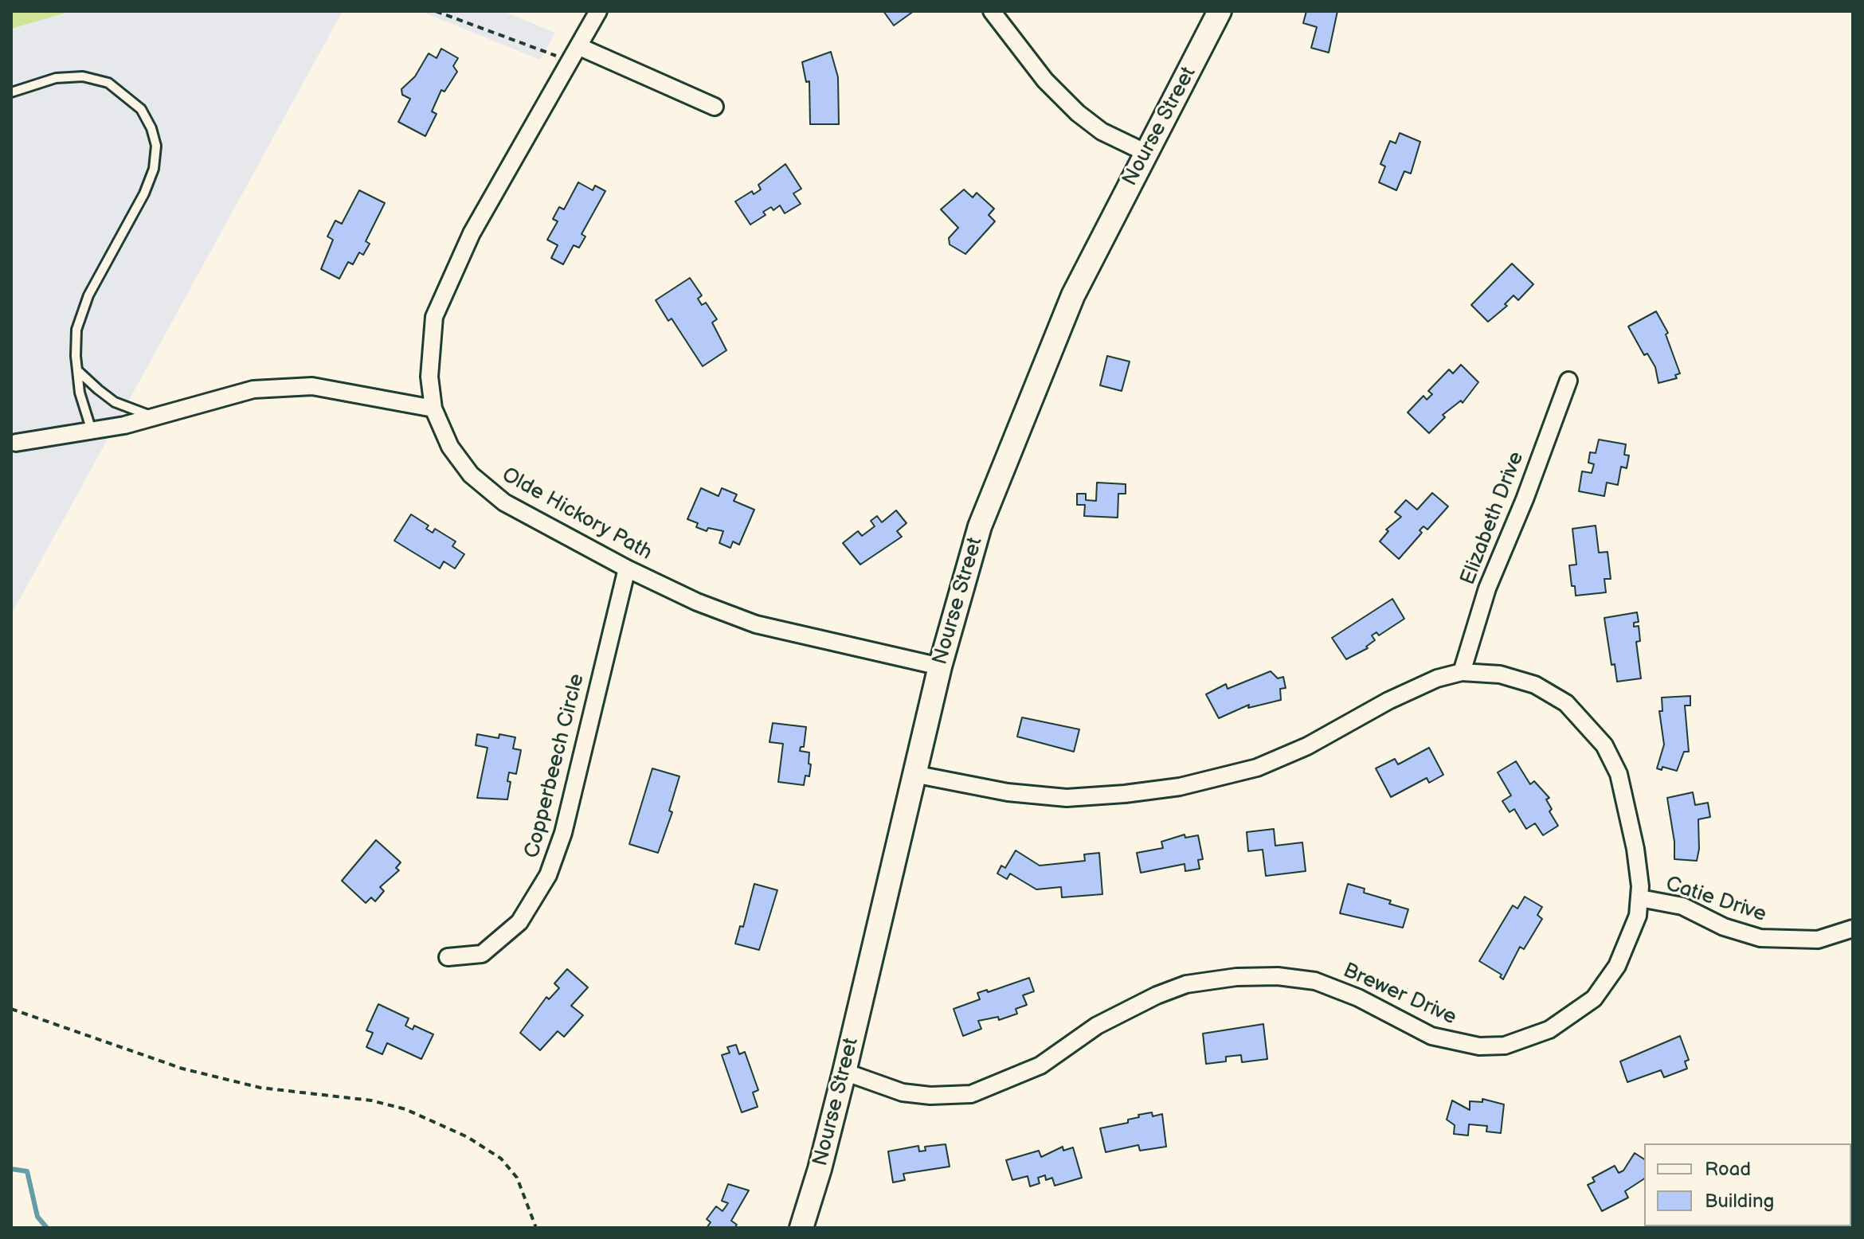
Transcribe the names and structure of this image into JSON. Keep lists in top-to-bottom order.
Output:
{
  "streets": {
    "main road": ["Nourse Street"],
    "street": [
      "Olde Hickory Path",
      "Elizabeth Drive",
      "Copperbeech Circle",
      "Catie Drive",
      "Brewer Drive"
    ]
  },
  "crossings": [
    ["Nourse Street", "Olde Hickory Path"],
    ["Nourse Street", "Brewer Drive"],
    ["Olde Hickory Path", "Copperbeech Circle"],
    ["Elizabeth Drive", "Brewer Drive"],
    ["Catie Drive", "Brewer Drive"]
  ],
  "legend": ["Road", "Building"]
}
